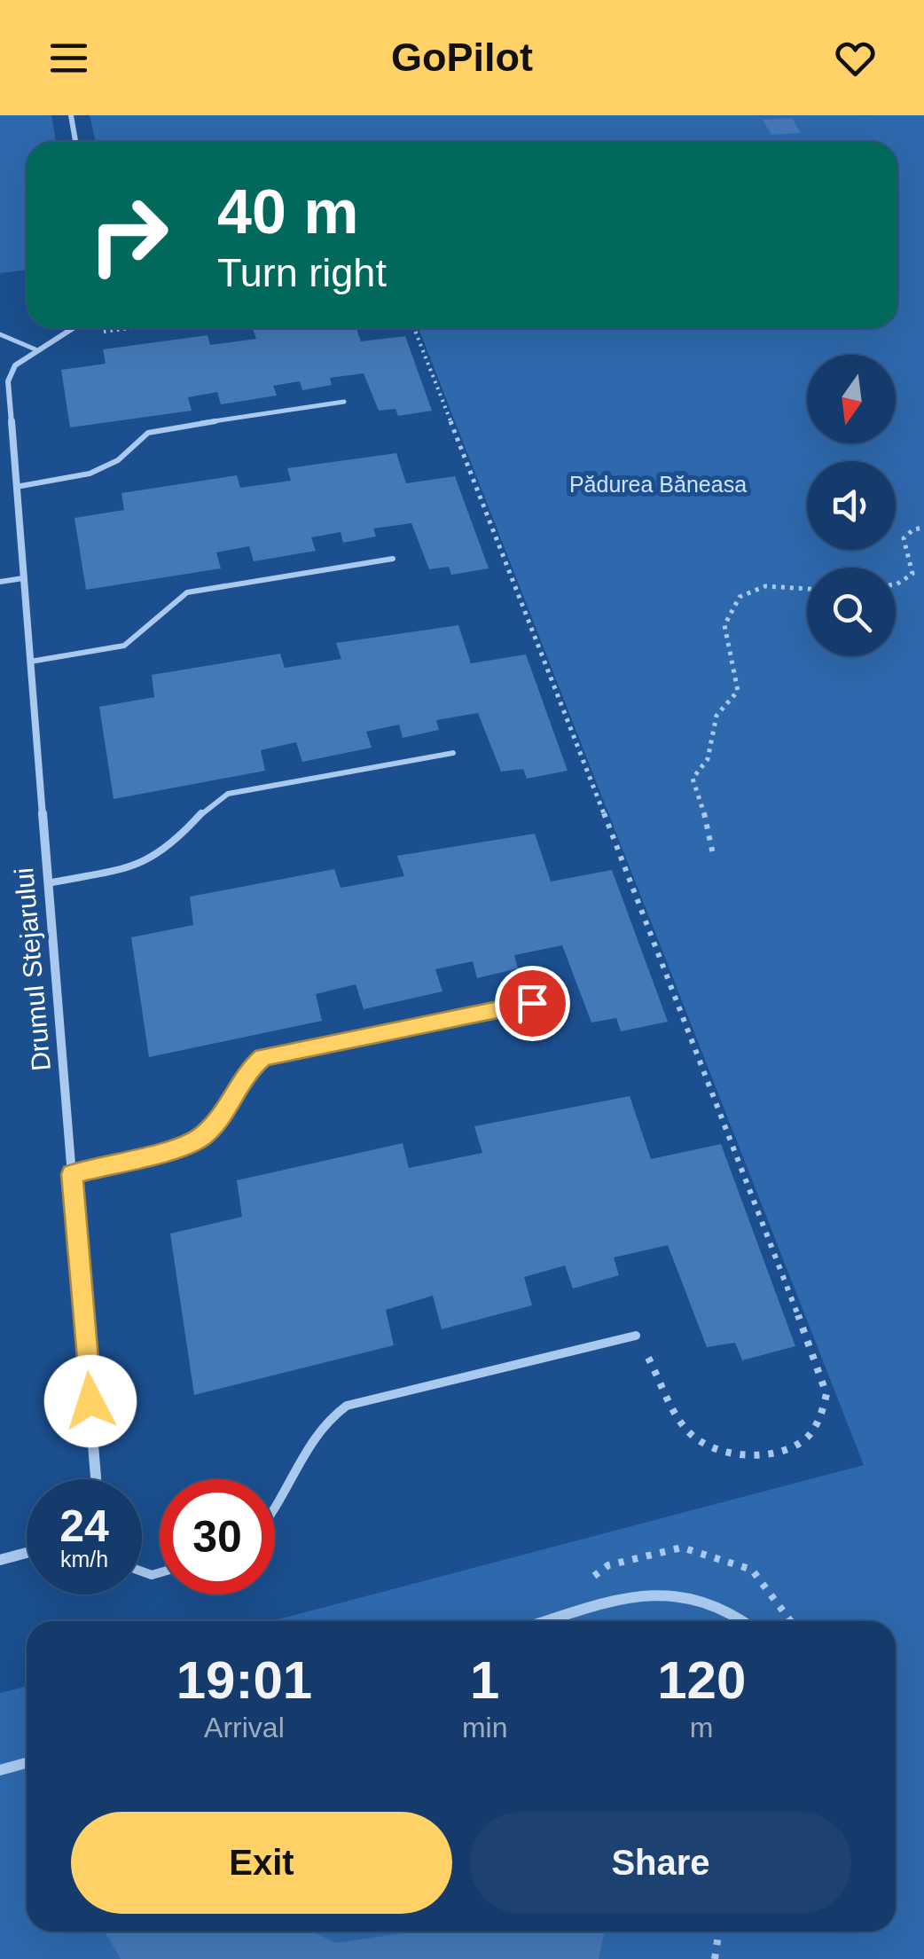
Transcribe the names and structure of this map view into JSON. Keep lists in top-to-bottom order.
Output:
{
  "streets": {
    "street": ["Drumul Stejarului"]
  },
  "parks": ["Pădurea Băneasa"],
  "north": "bottom",
  "page": {
    "header": "GoPilot",
    "turn": ["40 m", "Turn right"],
    "speed": "24 km/h",
    "limit": "30",
    "eta": [
      "19:01",
      "Arrival",
      "1",
      "min",
      "120",
      "m"
    ],
    "buttons": ["Exit", "Share"]
  }
}
